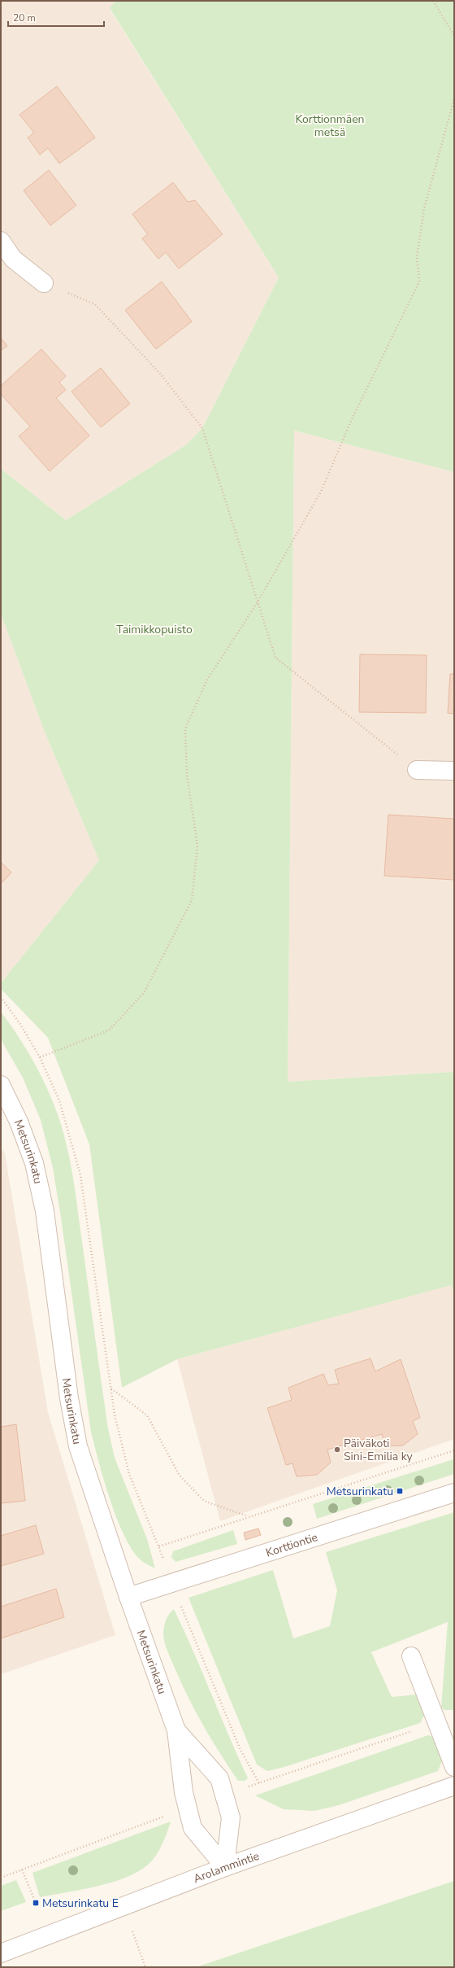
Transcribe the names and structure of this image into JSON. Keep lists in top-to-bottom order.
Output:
{
  "streets": {
    "street": ["Metsurinkatu", "Korttiontie", "Arolammintie"]
  },
  "crossings": [
    ["Metsurinkatu", "Korttiontie"],
    ["Metsurinkatu", "Arolammintie"]
  ],
  "parks": ["Korttionmäen metsä", "Taimikkopuisto"],
  "places": {
    "other": ["Päiväkoti Sini-Emilia ky"],
    "transit": ["Metsurinkatu", "Metsurinkatu E"]
  },
  "scale_bar": "20 m"
}
